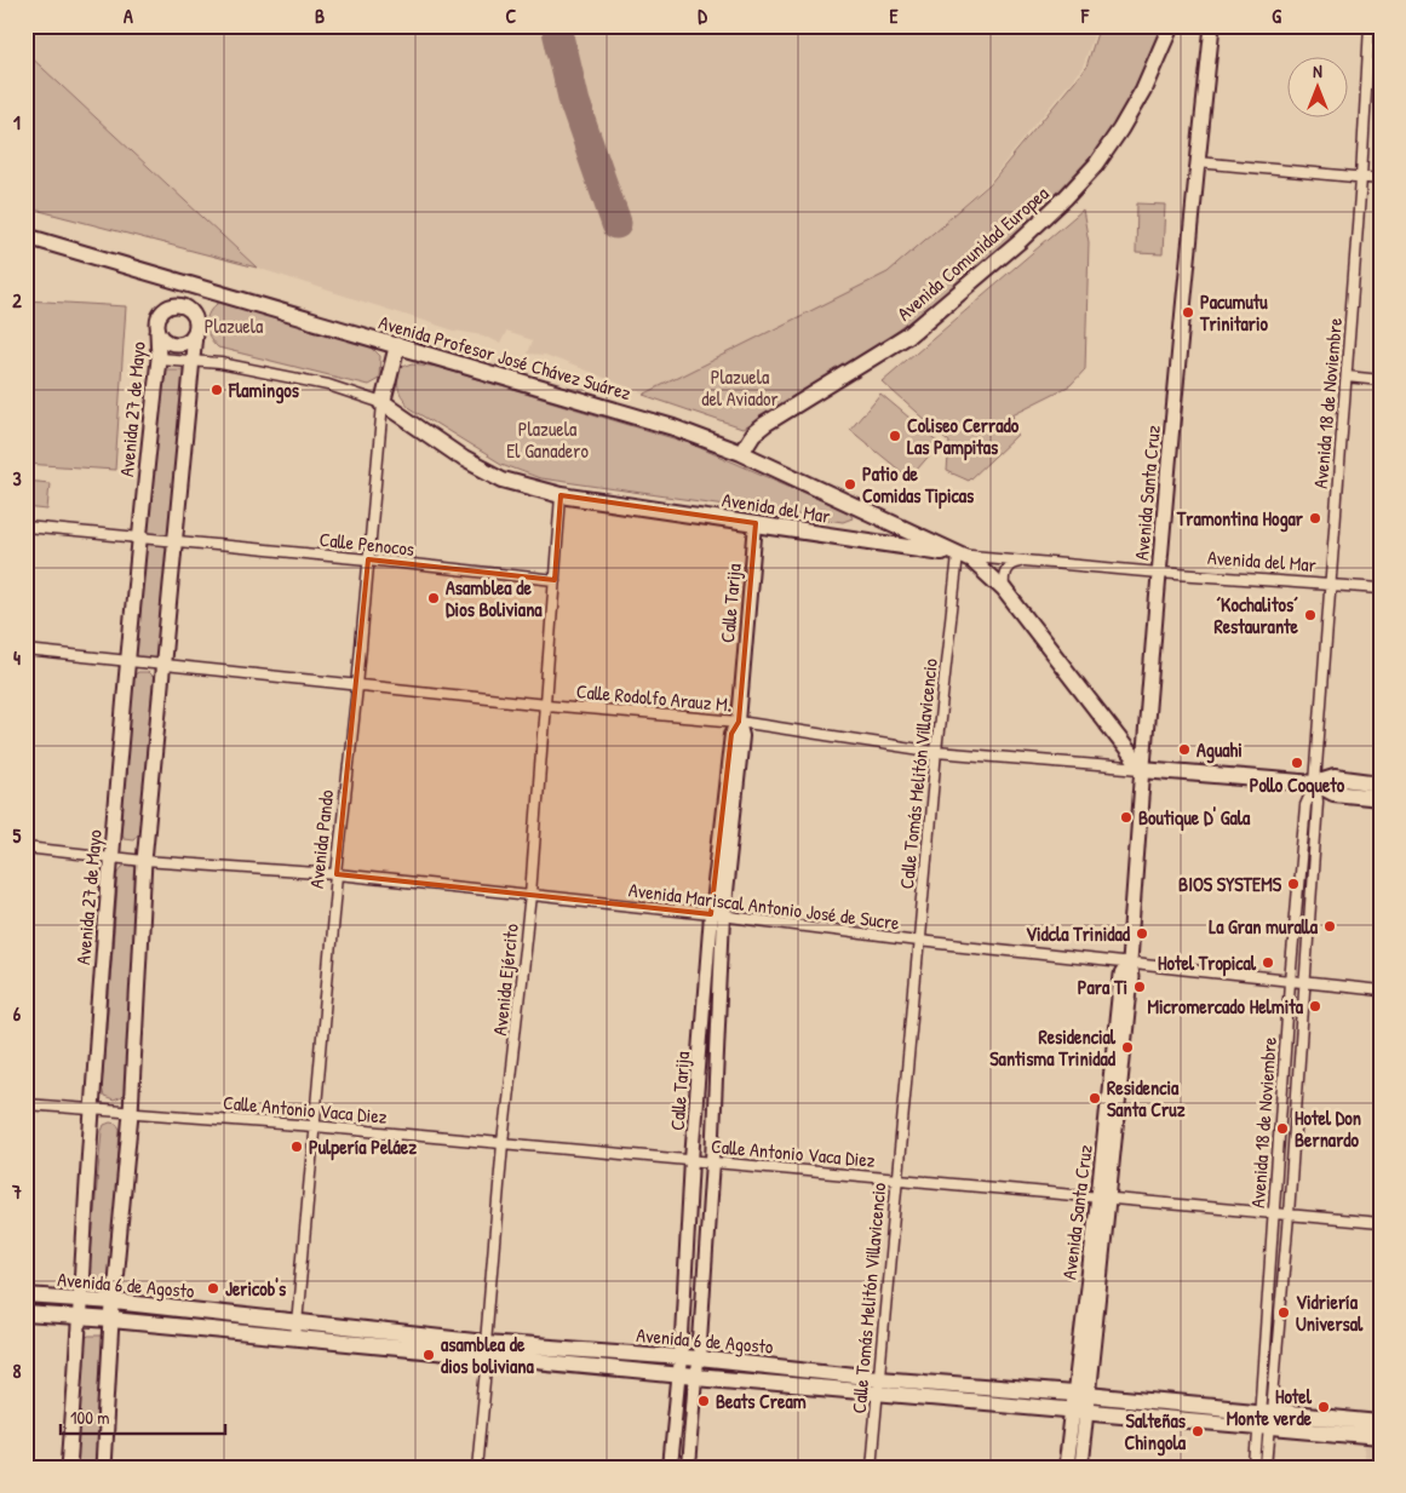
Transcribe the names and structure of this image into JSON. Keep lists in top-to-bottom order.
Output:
{
  "streets": {
    "main road": [
      "Avenida Comunidad Europea",
      "Avenida Profesor José Chávez Suárez",
      "Avenida 27 de Mayo",
      "Avenida Santa Cruz",
      "Avenida del Mar",
      "Avenida Pando",
      "Avenida 6 de Agosto"
    ],
    "street": [
      "Avenida 18 de Noviembre",
      "Calle Penocos",
      "Calle Tarija",
      "Calle Rodolfo Arauz M.",
      "Calle Tomás Melitón Villavicencio",
      "Avenida Mariscal Antonio José de Sucre",
      "Avenida Ejército",
      "Calle Antonio Vaca Diez"
    ]
  },
  "crossings": [
    ["Avenida Comunidad Europea", "Avenida Profesor José Chávez Suárez"],
    ["Avenida Profesor José Chávez Suárez", "Avenida Santa Cruz"],
    ["Avenida Profesor José Chávez Suárez", "Avenida del Mar"],
    ["Avenida Profesor José Chávez Suárez", "Calle Rodolfo Arauz M."],
    ["Avenida Profesor José Chávez Suárez", "Calle Tomás Melitón Villavicencio"],
    ["Avenida Profesor José Chávez Suárez", "Avenida Pando"],
    ["Avenida 18 de Noviembre", "Avenida del Mar"],
    ["Avenida 18 de Noviembre", "Avenida Mariscal Antonio José de Sucre"],
    ["Avenida 18 de Noviembre", "Calle Antonio Vaca Diez"],
    ["Avenida 18 de Noviembre", "Avenida 6 de Agosto"],
    ["Avenida 27 de Mayo", "Avenida del Mar"],
    ["Avenida 27 de Mayo", "Calle Penocos"],
    ["Avenida 27 de Mayo", "Calle Rodolfo Arauz M."],
    ["Avenida 27 de Mayo", "Avenida Mariscal Antonio José de Sucre"],
    ["Avenida 27 de Mayo", "Calle Antonio Vaca Diez"],
    ["Avenida 27 de Mayo", "Avenida 6 de Agosto"],
    ["Avenida Santa Cruz", "Avenida del Mar"],
    ["Avenida Santa Cruz", "Calle Rodolfo Arauz M."],
    ["Avenida Santa Cruz", "Avenida Mariscal Antonio José de Sucre"],
    ["Avenida Santa Cruz", "Calle Antonio Vaca Diez"],
    ["Avenida Santa Cruz", "Avenida 6 de Agosto"],
    ["Avenida del Mar", "Calle Tarija"],
    ["Avenida del Mar", "Calle Tomás Melitón Villavicencio"],
    ["Avenida del Mar", "Avenida Pando"],
    ["Avenida del Mar", "Avenida Ejército"],
    ["Calle Penocos", "Avenida Pando"],
    ["Calle Penocos", "Avenida Ejército"],
    ["Calle Tarija", "Calle Rodolfo Arauz M."],
    ["Calle Tarija", "Avenida Mariscal Antonio José de Sucre"],
    ["Calle Tarija", "Calle Antonio Vaca Diez"],
    ["Calle Tarija", "Avenida 6 de Agosto"],
    ["Calle Rodolfo Arauz M.", "Calle Tomás Melitón Villavicencio"],
    ["Calle Rodolfo Arauz M.", "Avenida Pando"],
    ["Calle Rodolfo Arauz M.", "Avenida Ejército"],
    ["Calle Tomás Melitón Villavicencio", "Avenida Mariscal Antonio José de Sucre"],
    ["Calle Tomás Melitón Villavicencio", "Calle Antonio Vaca Diez"],
    ["Calle Tomás Melitón Villavicencio", "Avenida 6 de Agosto"],
    ["Avenida Pando", "Avenida Mariscal Antonio José de Sucre"],
    ["Avenida Pando", "Calle Antonio Vaca Diez"],
    ["Avenida Pando", "Avenida 6 de Agosto"],
    ["Avenida Mariscal Antonio José de Sucre", "Avenida Ejército"],
    ["Avenida Ejército", "Calle Antonio Vaca Diez"],
    ["Avenida Ejército", "Avenida 6 de Agosto"]
  ],
  "parks": ["Plazuela", "Plazuela del Aviador", "Plazuela El Ganadero"],
  "places": [
    "Pacumutu Trinitario",
    "Flamingos",
    "Coliseo Cerrado Las Pampitas",
    "Patio de Comidas Tipicas",
    "Tramontina Hogar",
    "Asamblea de Dios Boliviana",
    "´Kochalitos´ Restaurante",
    "Aguahi",
    "Pollo Coqueto",
    "Boutique D' Gala",
    "BIOS SYSTEMS",
    "La Gran muralla",
    "Vidcla Trinidad",
    "Hotel Tropical",
    "Para Ti",
    "Micromercado Helmita",
    "Residencial Santisma Trinidad",
    "Residencia Santa Cruz",
    "Hotel Don Bernardo",
    "Pulpería Peláez",
    "Jericob's",
    "Vidriería Universal",
    "asamblea de dios boliviana",
    "Beats Cream",
    "Hotel Monte verde",
    "Salteñas Chingola"
  ],
  "scale_bar": "100 m",
  "north": "top",
  "grid": {
    "columns": [
      "A",
      "B",
      "C",
      "D",
      "E",
      "F",
      "G"
    ],
    "rows": [
      "1",
      "2",
      "3",
      "4",
      "5",
      "6",
      "7",
      "8"
    ]
  }
}
